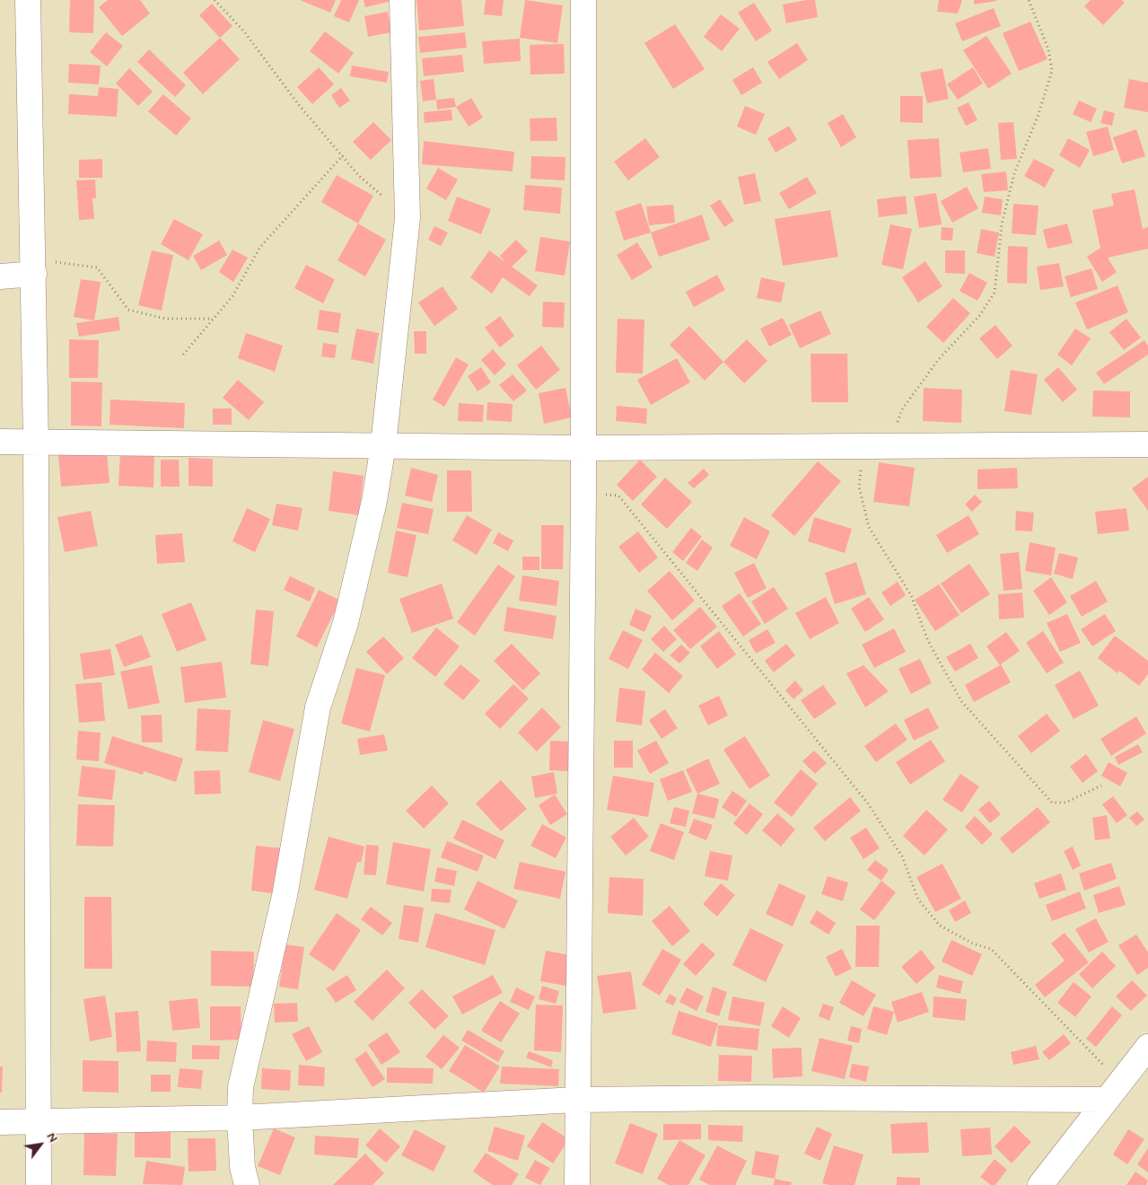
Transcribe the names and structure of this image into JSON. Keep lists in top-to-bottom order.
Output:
{
  "north": "top right"
}
